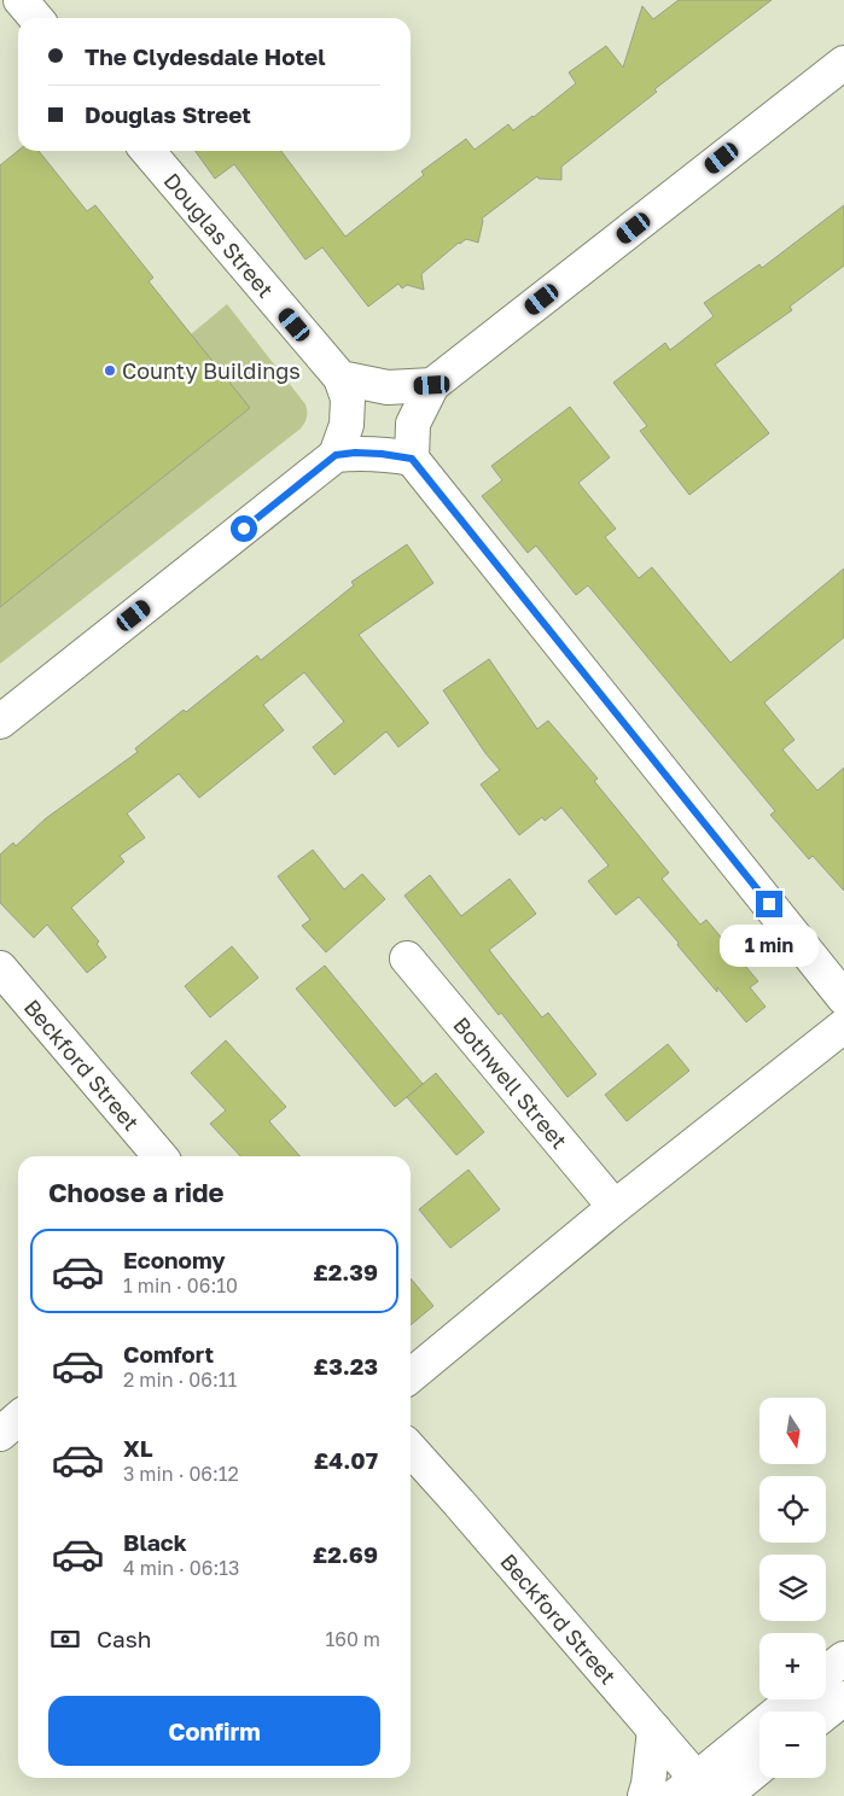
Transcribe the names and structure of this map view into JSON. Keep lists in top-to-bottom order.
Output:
{
  "streets": {
    "street": ["Douglas Street", "Beckford Street", "Bothwell Street"]
  },
  "places": ["County Buildings"],
  "north": "bottom",
  "page": {
    "banner": ["The Clydesdale Hotel", "Douglas Street"],
    "bubble": "1 min",
    "heading": "Choose a ride",
    "list": [
      {
        "name": "Economy",
        "note": "1 min · 06:10",
        "value": "£2.39"
      },
      {
        "name": "Comfort",
        "note": "2 min · 06:11",
        "value": "£3.23"
      },
      {
        "name": "XL",
        "note": "3 min · 06:12",
        "value": "£4.07"
      },
      {
        "name": "Black",
        "note": "4 min · 06:13",
        "value": "£2.69"
      }
    ],
    "map_buttons": ["+", "−"],
    "pay": ["Cash", "160 m"],
    "buttons": "Confirm"
  }
}
